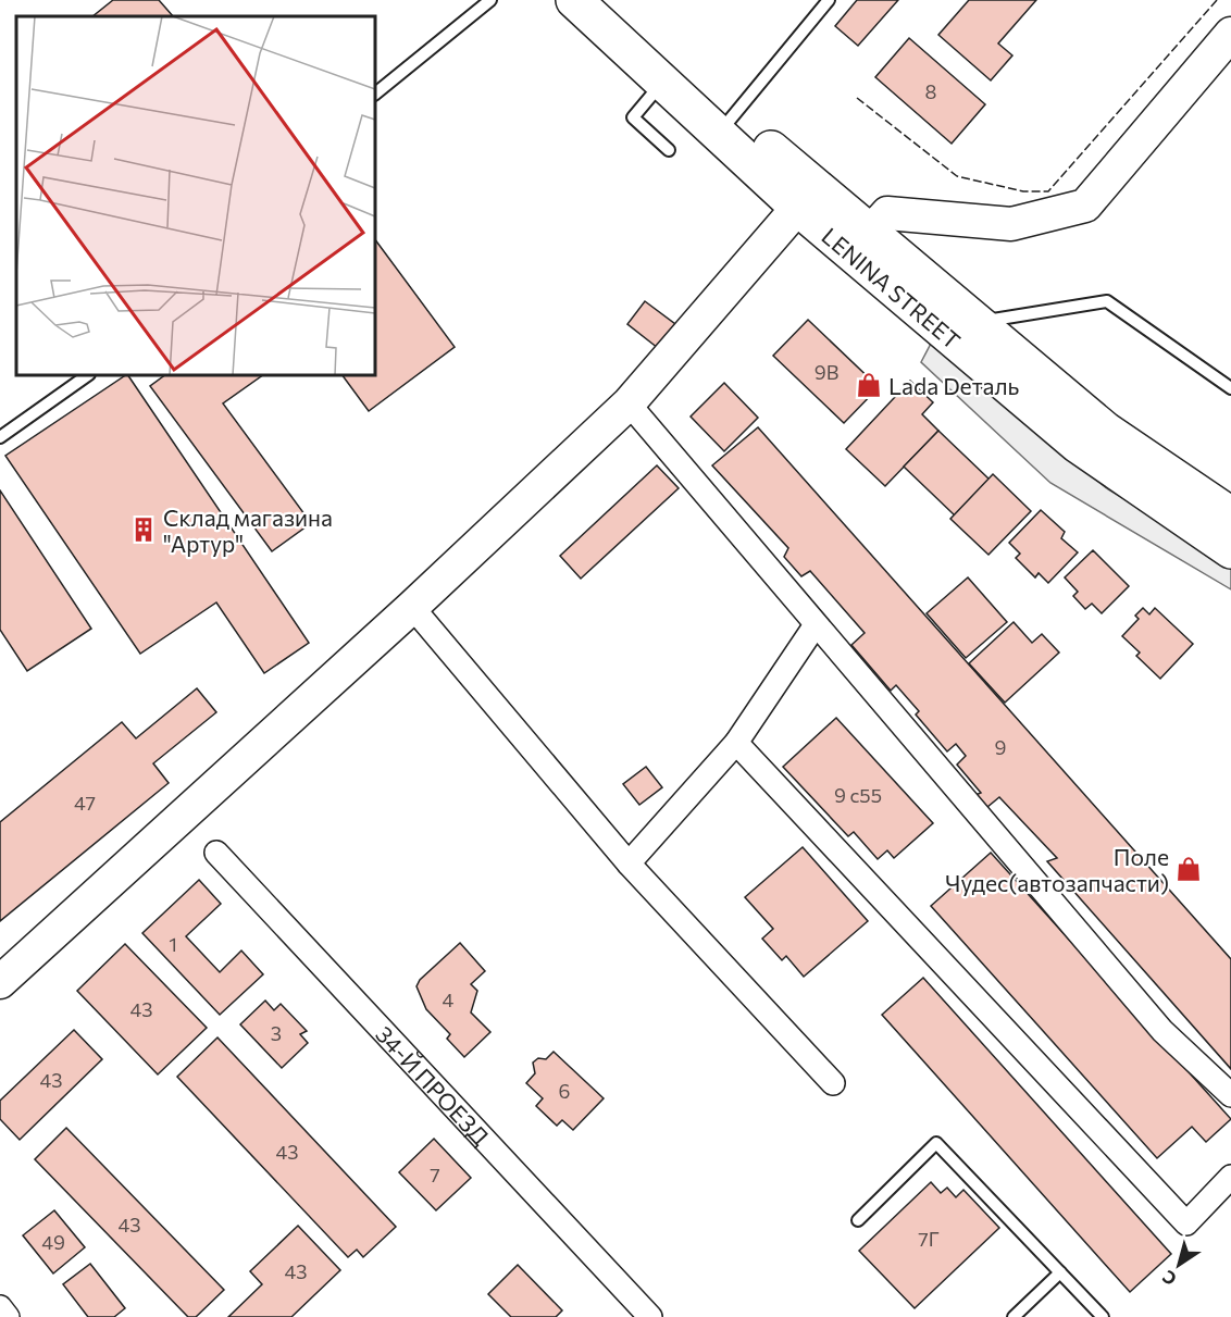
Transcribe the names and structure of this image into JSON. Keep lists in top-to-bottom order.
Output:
{
  "streets": {
    "main road": ["LENINA STREET"],
    "street": ["34-Й ПРОЕЗД"]
  },
  "places": {
    "shop": ["Lada Dеталь", "Поле Чудес(автозапчасти)"],
    "building": ["Склад магазина \"Артур\""]
  },
  "house_numbers": [
    "8",
    "9В",
    "9",
    "9 с55",
    "47",
    "1",
    "4",
    "43",
    "3",
    "43",
    "6",
    "43",
    "7",
    "43",
    "7Г",
    "49",
    "43"
  ],
  "north": "bottom left"
}
